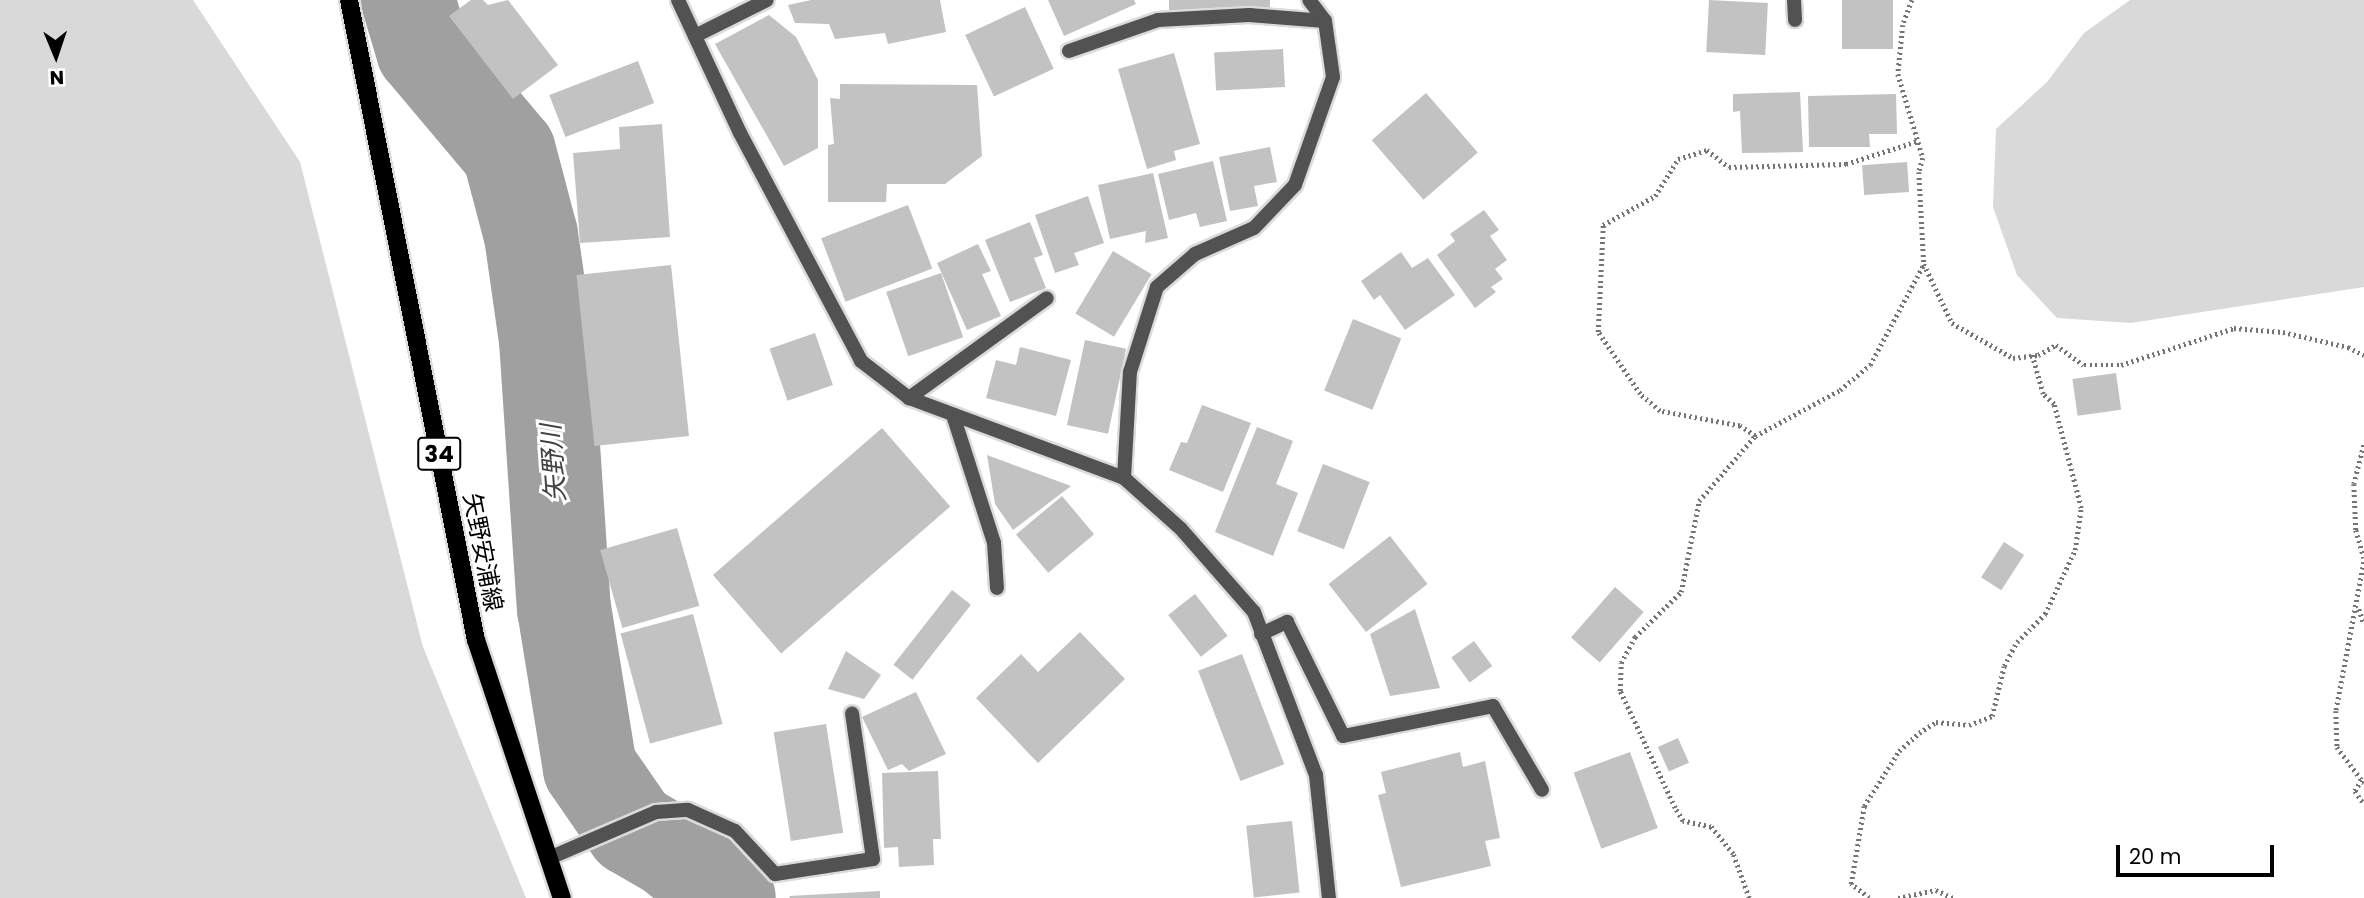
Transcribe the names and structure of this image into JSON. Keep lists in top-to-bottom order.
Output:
{
  "streets": {
    "main road": ["34", "矢野安浦線"]
  },
  "water": ["矢野川"],
  "scale_bar": "20 m",
  "north": "bottom"
}
